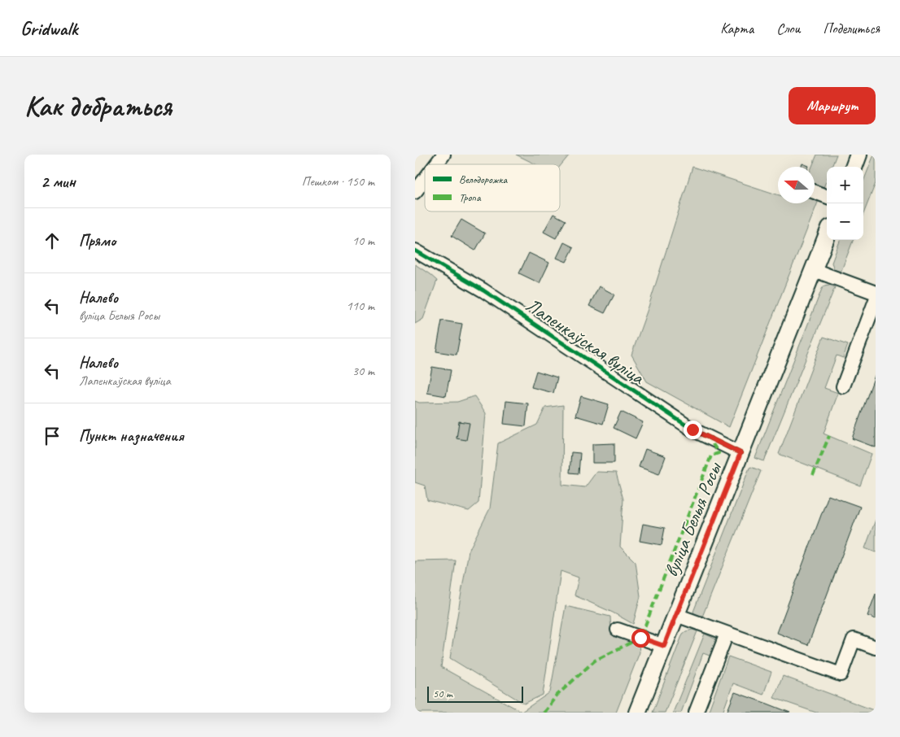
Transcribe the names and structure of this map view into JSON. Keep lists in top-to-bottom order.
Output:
{
  "streets": {
    "main road": ["вуліца Белыя Росы"],
    "street": ["Лапенкаўская вуліца"]
  },
  "crossings": [
    ["Лапенкаўская вуліца", "вуліца Белыя Росы"]
  ],
  "legend": ["Велодорожка", "Тропа"],
  "scale_bar": "50 m",
  "north": "left",
  "page": {
    "header": "Gridwalk",
    "nav": ["Карта", "Слои", "Поделиться"],
    "buttons": "Маршрут",
    "title": "Как добраться",
    "heading": ["2 мин", "Пешком · 150 m"],
    "map_buttons": ["+", "−"],
    "list": [
      ["Прямо", "10 m"],
      ["Налево", "вуліца Белыя Росы", "110 m"],
      ["Налево", "Лапенкаўская вуліца", "30 m"],
      "Пункт назначения"
    ],
    "scale": "50 m"
  }
}
